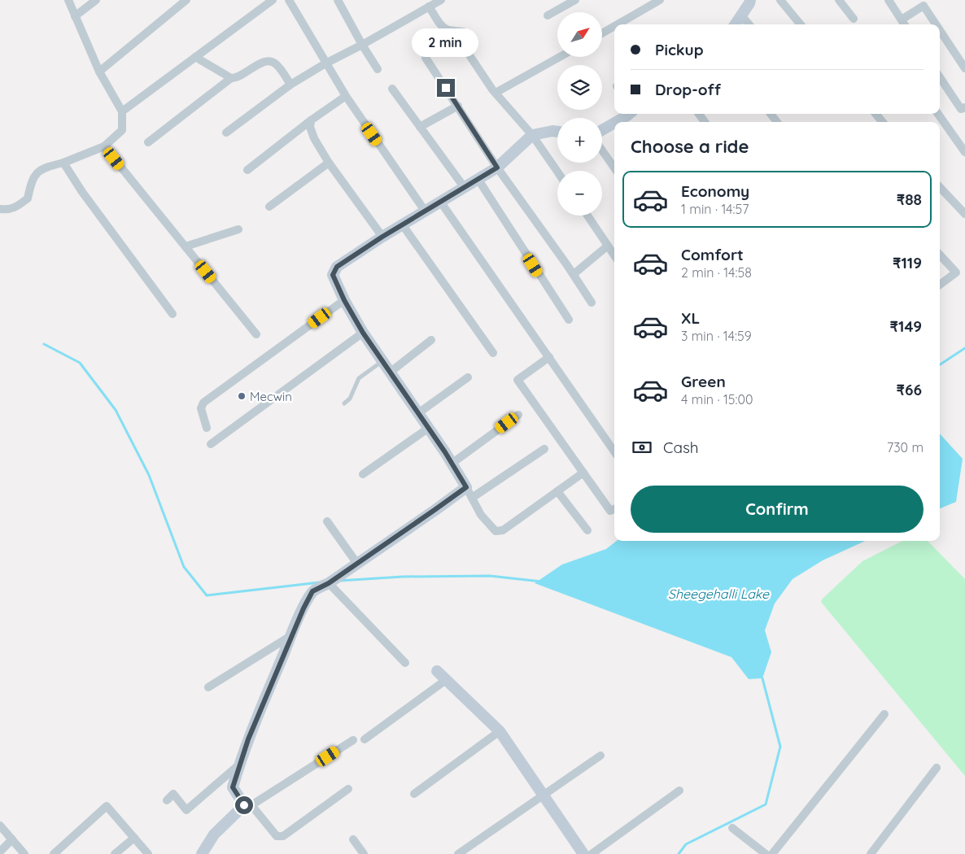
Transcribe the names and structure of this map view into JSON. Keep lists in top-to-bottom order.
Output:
{
  "water": ["Sheegehalli Lake"],
  "places": ["Mecwin"],
  "north": "top right",
  "page": {
    "map_buttons": ["+", "−"],
    "banner": ["Pickup", "Drop-off"],
    "bubble": "2 min",
    "heading": "Choose a ride",
    "list": [
      {
        "name": "Economy",
        "note": "1 min · 14:57",
        "value": "₹88"
      },
      {
        "name": "Comfort",
        "note": "2 min · 14:58",
        "value": "₹119"
      },
      {
        "name": "XL",
        "note": "3 min · 14:59",
        "value": "₹149"
      },
      {
        "name": "Green",
        "note": "4 min · 15:00",
        "value": "₹66"
      }
    ],
    "pay": ["Cash", "730 m"],
    "buttons": "Confirm"
  }
}
